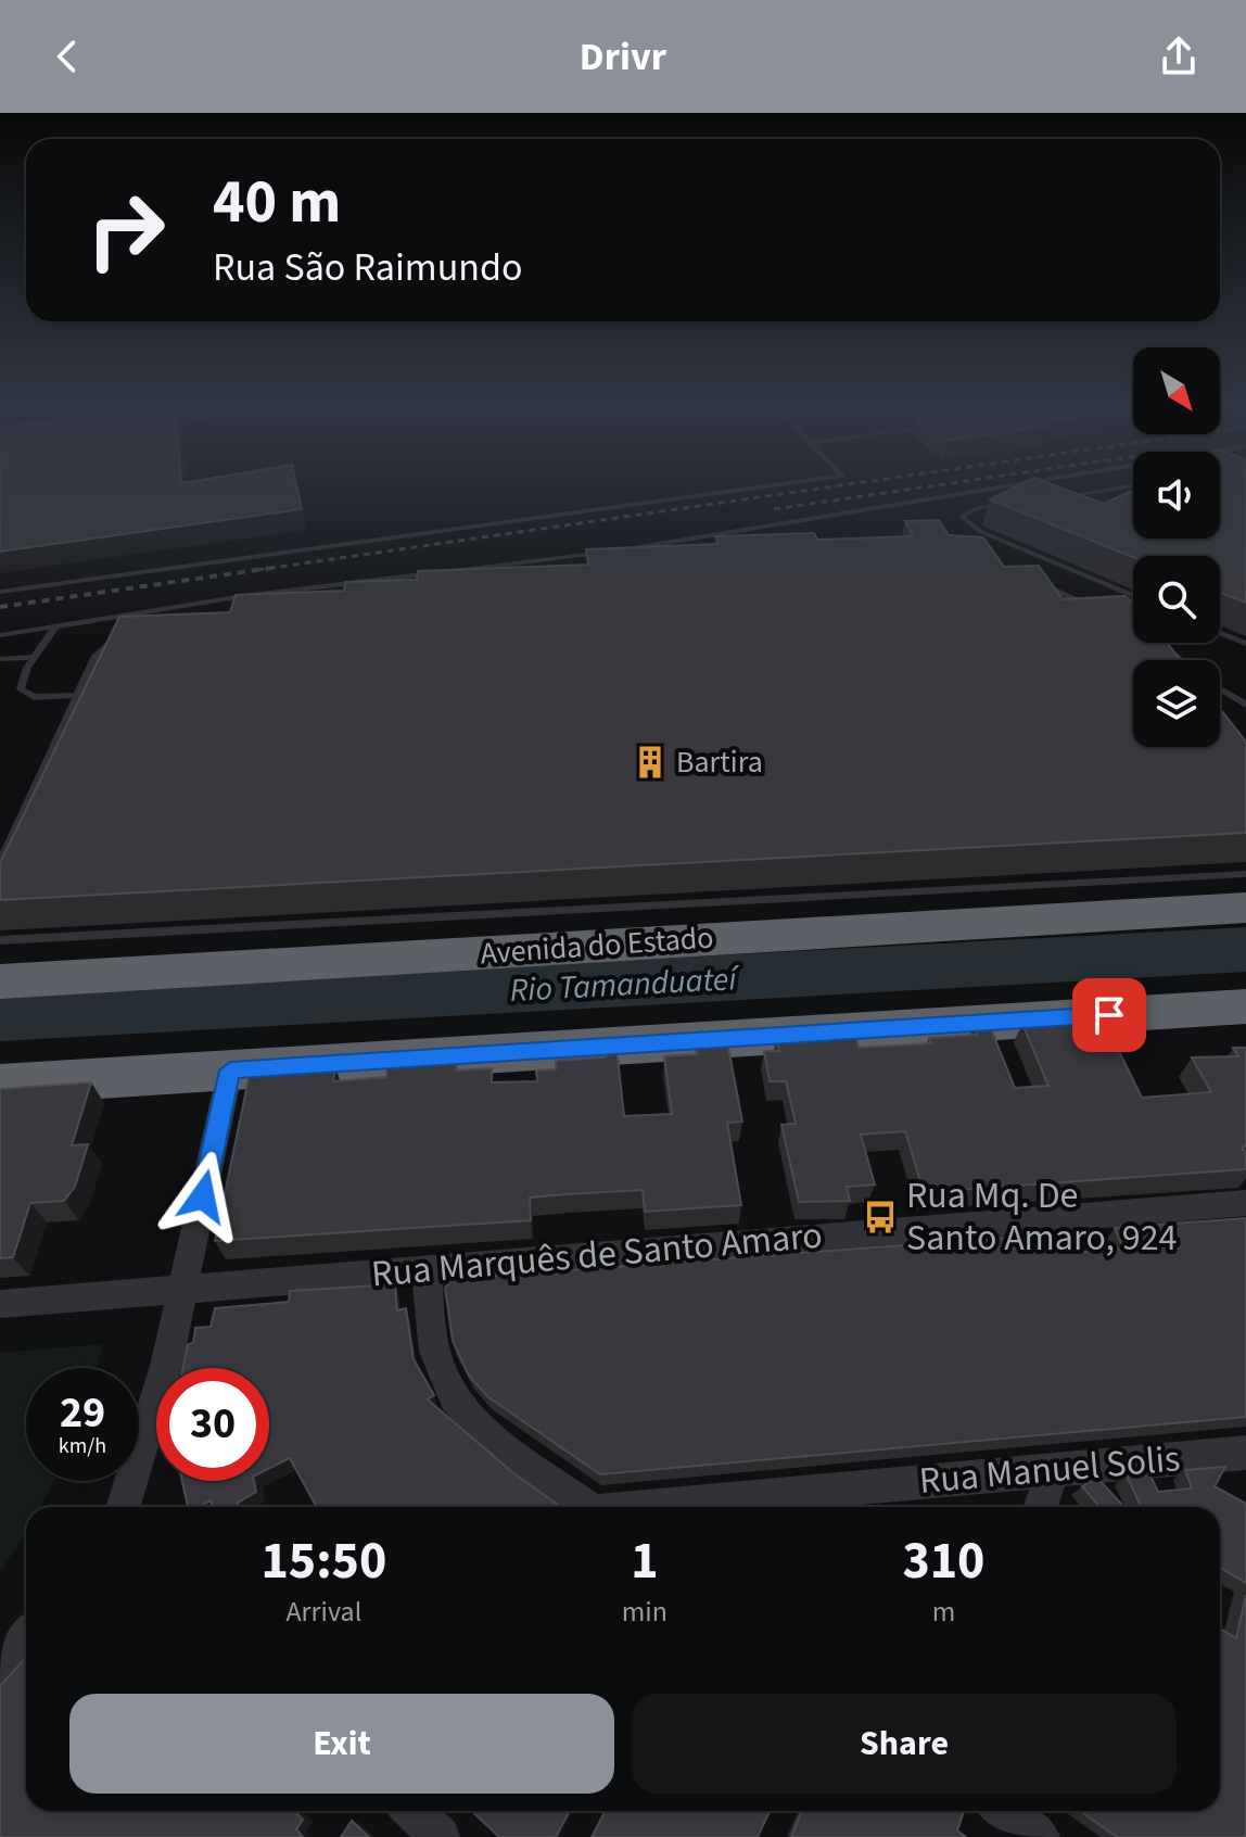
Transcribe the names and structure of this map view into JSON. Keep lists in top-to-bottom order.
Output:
{
  "streets": {
    "highway": ["Avenida do Estado"],
    "street": ["Rua Marquês de Santo Amaro", "Rua Manuel Solis"]
  },
  "water": ["Rio Tamanduateí"],
  "places": {
    "building": ["Bartira"],
    "bus stop": ["Rua Mq. De Santo Amaro, 924"]
  },
  "north": "bottom right",
  "page": {
    "header": "Drivr",
    "turn": ["40 m", "Rua São Raimundo"],
    "speed": "29 km/h",
    "limit": "30",
    "eta": [
      "15:50",
      "Arrival",
      "1",
      "min",
      "310",
      "m"
    ],
    "buttons": ["Exit", "Share"]
  }
}
